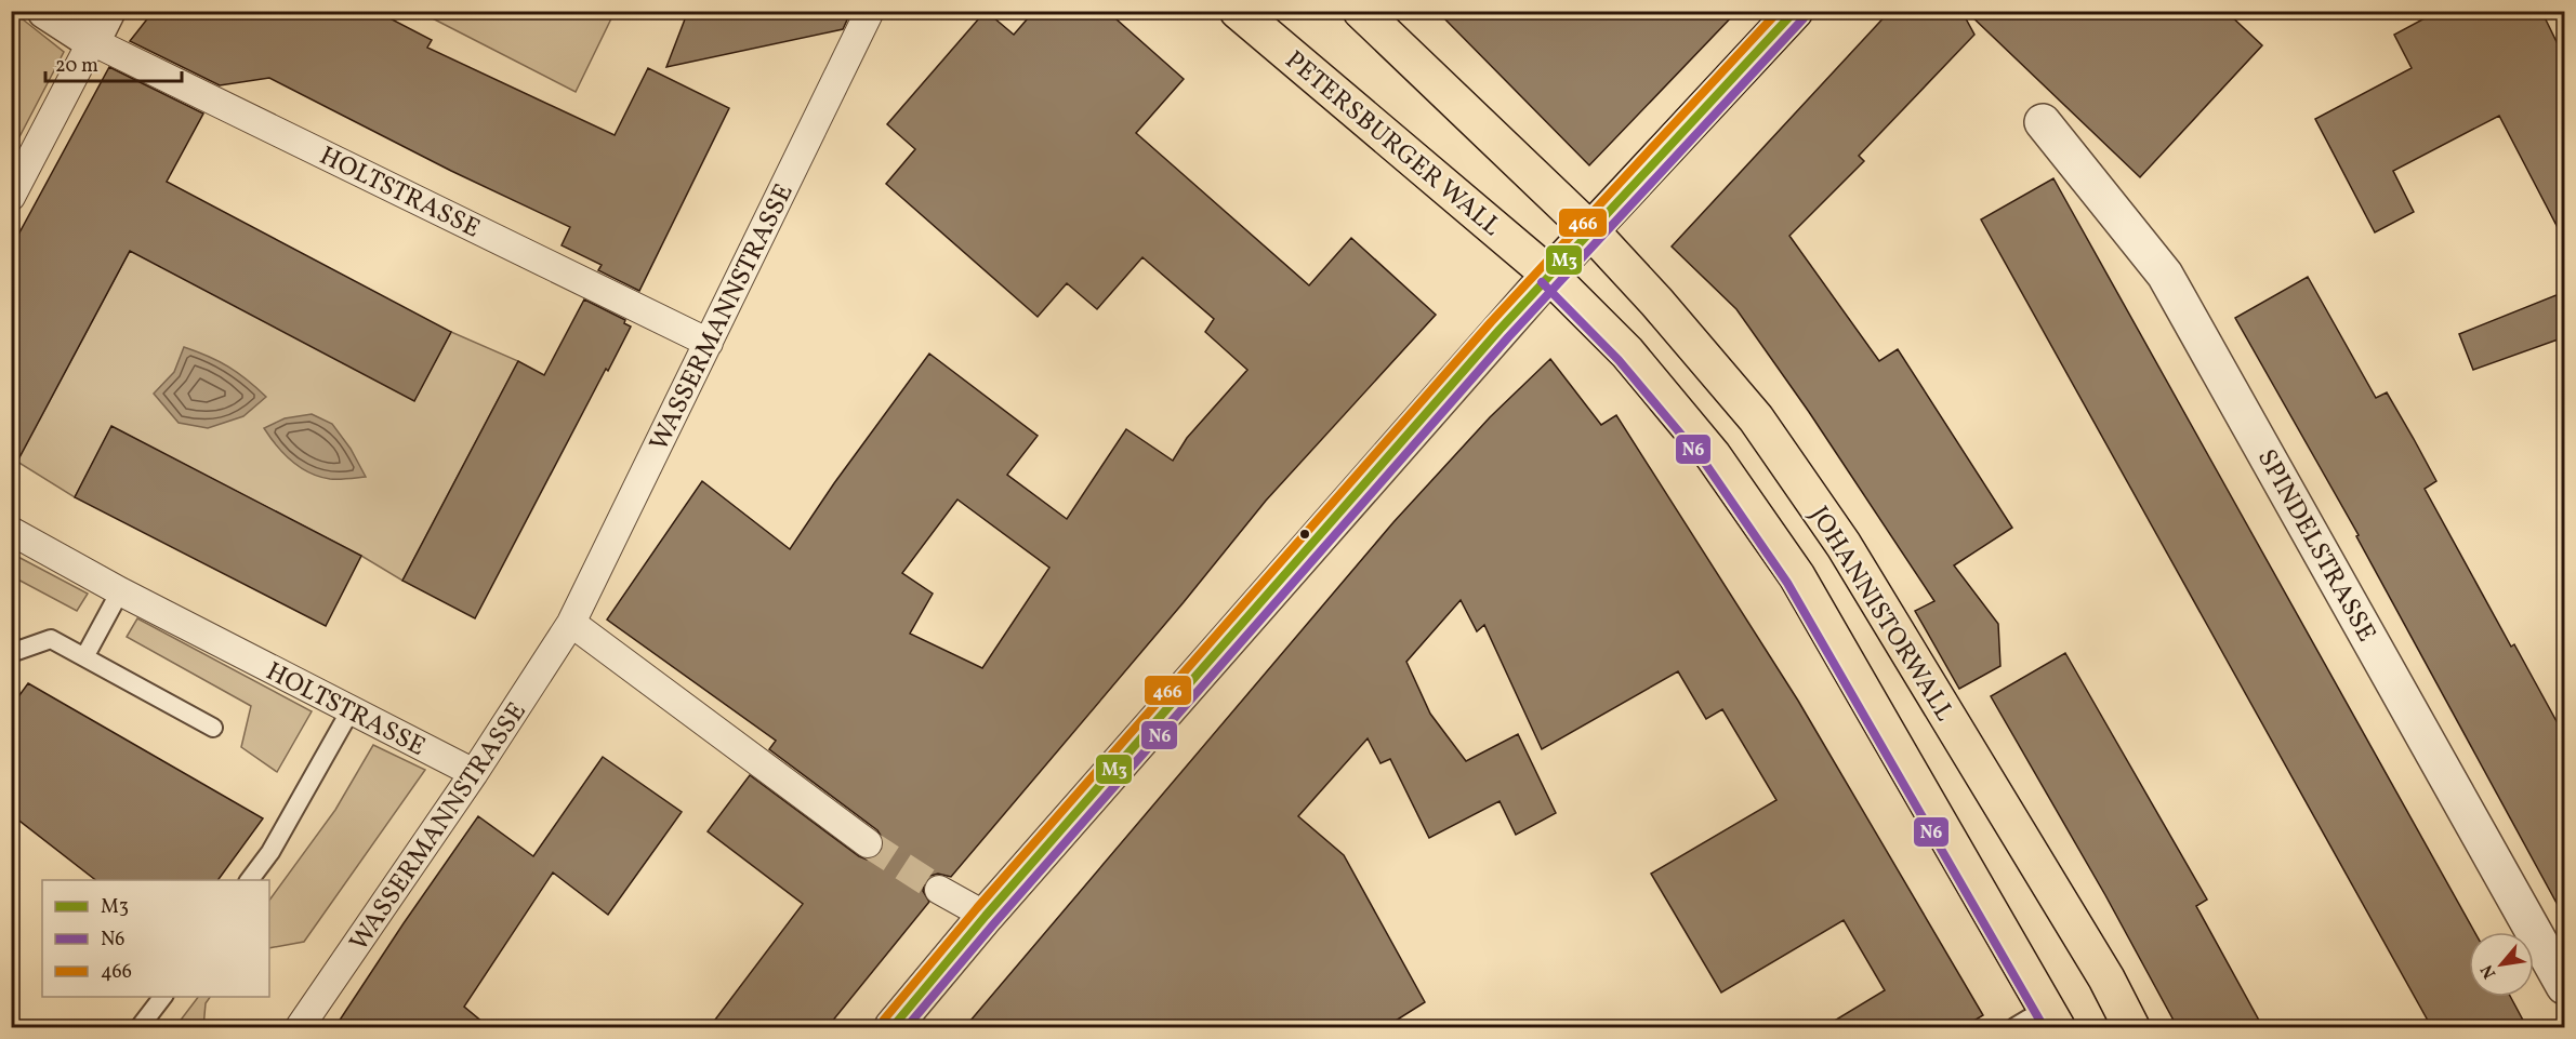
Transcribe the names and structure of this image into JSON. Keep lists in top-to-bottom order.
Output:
{
  "streets": {
    "main road": ["PETERSBURGER WALL", "JOHANNISTORWALL"],
    "street": ["HOLTSTRASSE", "WASSERMANNSTRASSE", "SPINDELSTRASSE"]
  },
  "crossings": [
    ["PETERSBURGER WALL", "JOHANNISTORWALL"],
    ["HOLTSTRASSE", "WASSERMANNSTRASSE"]
  ],
  "lines": ["transit line M3", "transit line 466", "transit line N6"],
  "legend": ["M3", "N6", "466"],
  "scale_bar": "20 m",
  "north": "bottom left"
}
